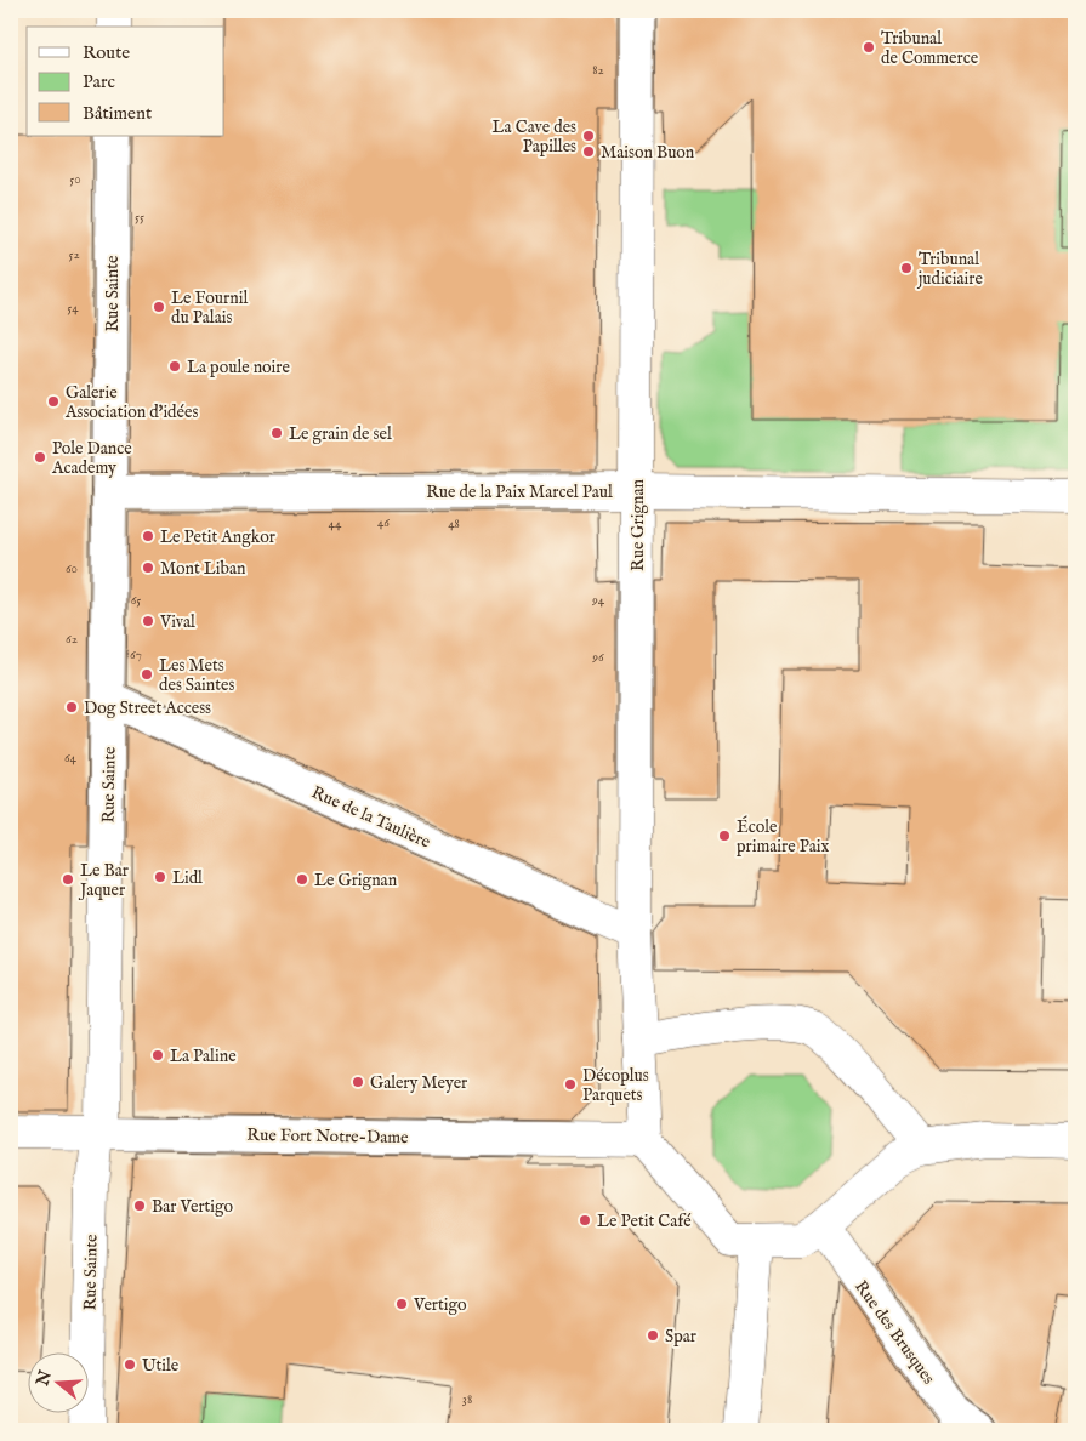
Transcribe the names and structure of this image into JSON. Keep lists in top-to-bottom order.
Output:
{
  "streets": {
    "street": [
      "Rue Sainte",
      "Rue de la Paix Marcel Paul",
      "Rue Grignan",
      "Rue de la Taulière",
      "Rue Fort Notre-Dame",
      "Rue des Brusques"
    ]
  },
  "crossings": [
    ["Rue Sainte", "Rue de la Paix Marcel Paul"],
    ["Rue Sainte", "Rue de la Taulière"],
    ["Rue Sainte", "Rue Fort Notre-Dame"],
    ["Rue de la Paix Marcel Paul", "Rue Grignan"],
    ["Rue Grignan", "Rue de la Taulière"],
    ["Rue Grignan", "Rue Fort Notre-Dame"]
  ],
  "places": [
    "Tribunal de Commerce",
    "La Cave des Papilles",
    "Maison Buon",
    "Tribunal judiciaire",
    "Le Fournil du Palais",
    "La poule noire",
    "Galerie Association d'idées",
    "Le grain de sel",
    "Pole Dance Academy",
    "Le Petit Angkor",
    "Mont Liban",
    "Vival",
    "Les Mets des Saintes",
    "Dog Street Access",
    "École primaire Paix",
    "Lidl",
    "Le Bar Jaquer",
    "Le Grignan",
    "La Paline",
    "Galery Meyer",
    "Décoplus Parquets",
    "Bar Vertigo",
    "Le Petit Café",
    "Vertigo",
    "Spar",
    "Utile"
  ],
  "house_numbers": [
    "82",
    "50",
    "55",
    "52",
    "54",
    "46",
    "44",
    "48",
    "60",
    "65",
    "94",
    "62",
    "67",
    "96",
    "64",
    "38"
  ],
  "legend": ["Route", "Parc", "Bâtiment"],
  "north": "left"
}
